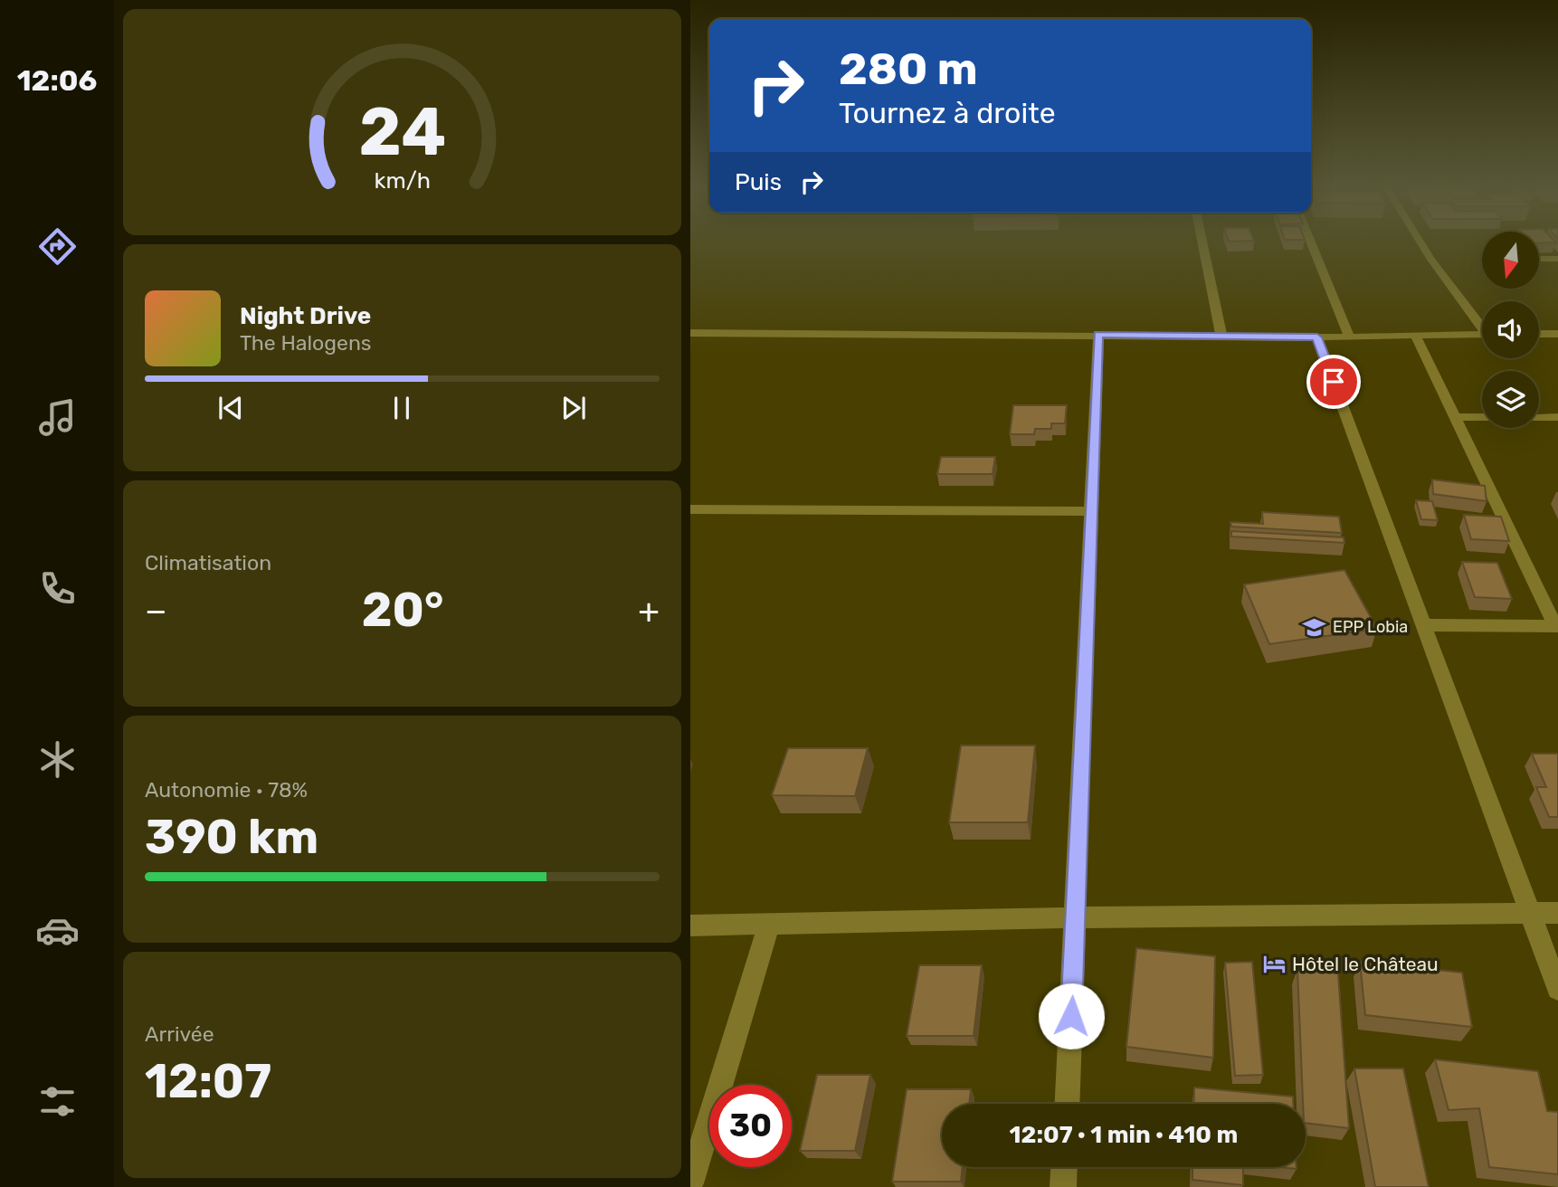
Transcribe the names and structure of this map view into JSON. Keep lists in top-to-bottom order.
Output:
{
  "places": {
    "school or university": ["EPP Lobia"],
    "hotel": ["Hôtel le Château"]
  },
  "north": "bottom",
  "page": {
    "tabs": "12:06",
    "turn": ["280 m", "Tournez à droite"],
    "then": "Puis",
    "song": ["Night Drive", "The Halogens"],
    "tile": [
      "Climatisation",
      ["Autonomie · 78%", "390 km"],
      ["Arrivée", "12:07"]
    ],
    "heat": ["−", "20°", "+"],
    "limit": "30",
    "trip": "12:07 · 1 min · 410 m",
    "gauge": ["24", "km/h"]
  }
}
